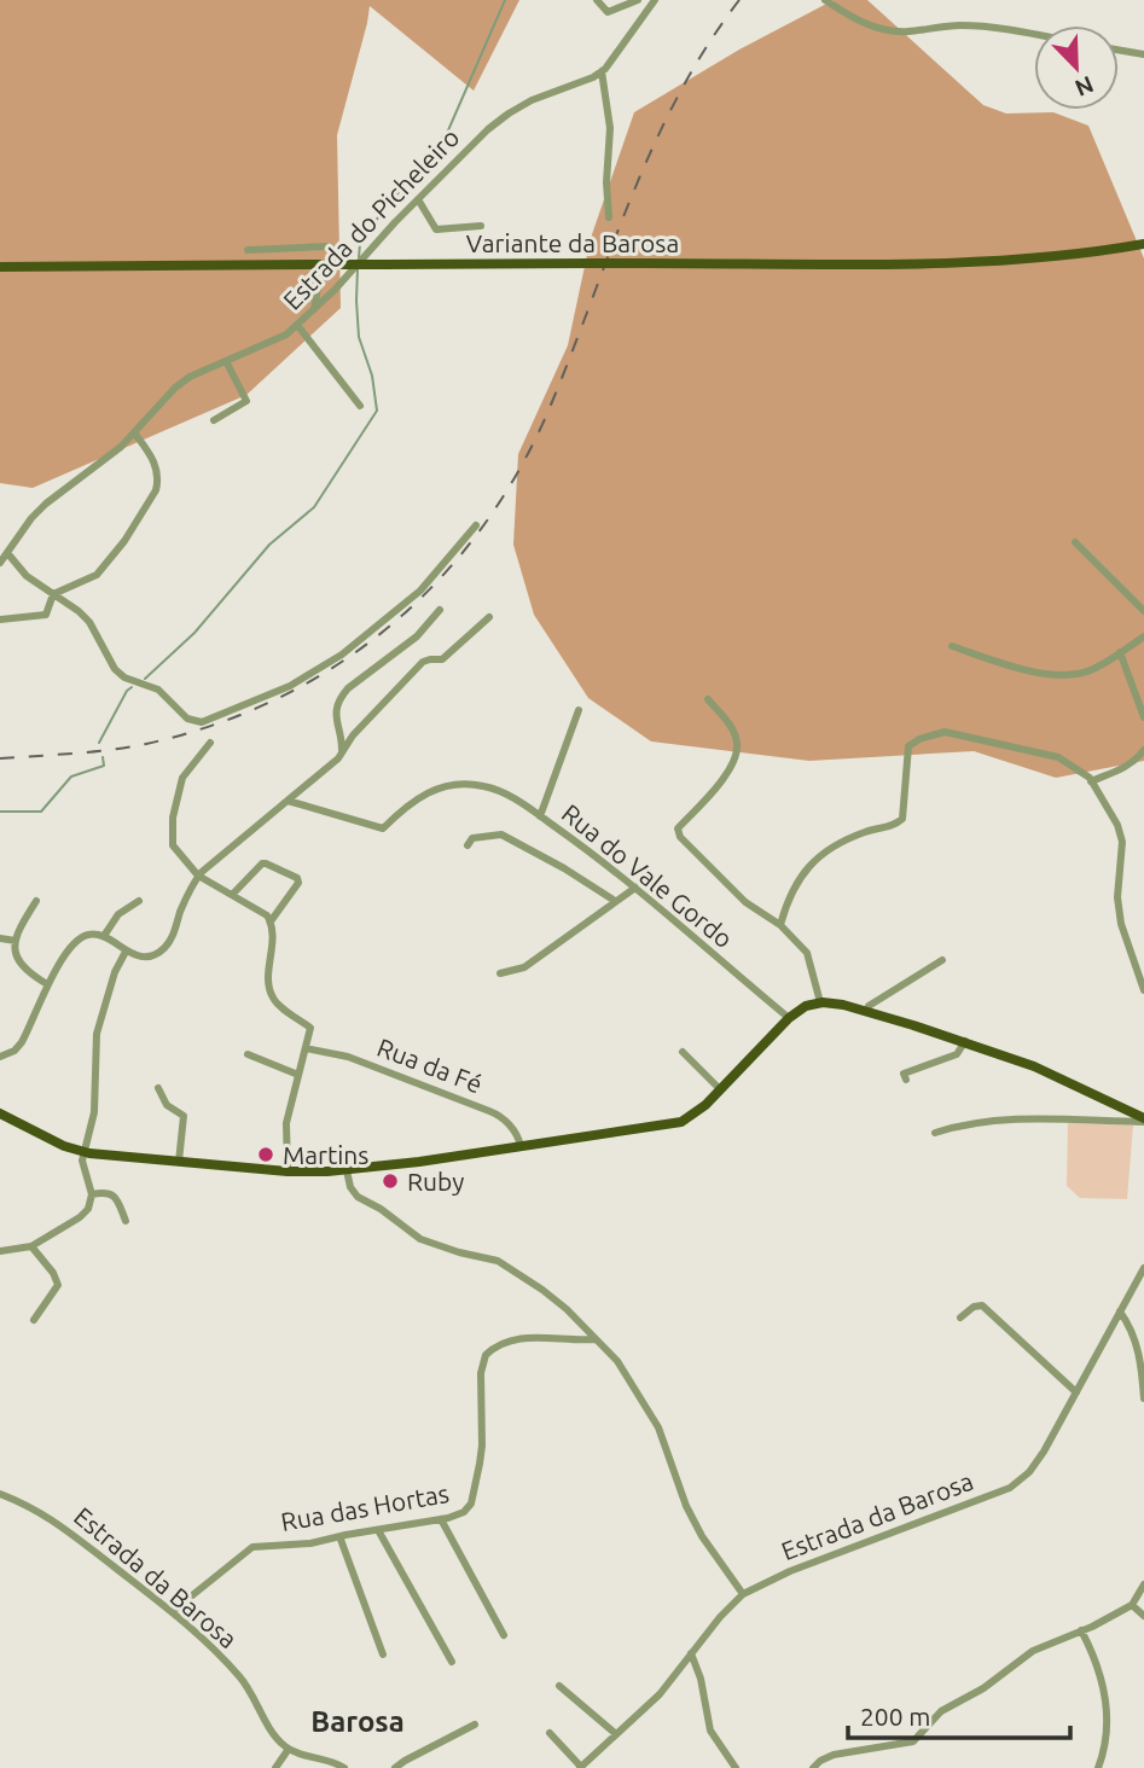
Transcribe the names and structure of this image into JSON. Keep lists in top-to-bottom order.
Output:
{
  "streets": {
    "main road": ["Variante da Barosa"],
    "street": [
      "Estrada do Picheleiro",
      "Rua do Vale Gordo",
      "Rua da Fé",
      "Rua das Hortas",
      "Estrada da Barosa"
    ]
  },
  "crossings": [
    ["Rua das Hortas", "Estrada da Barosa"]
  ],
  "districts": ["Barosa"],
  "places": ["Martins", "Ruby"],
  "scale_bar": "200 m",
  "north": "bottom right"
}
